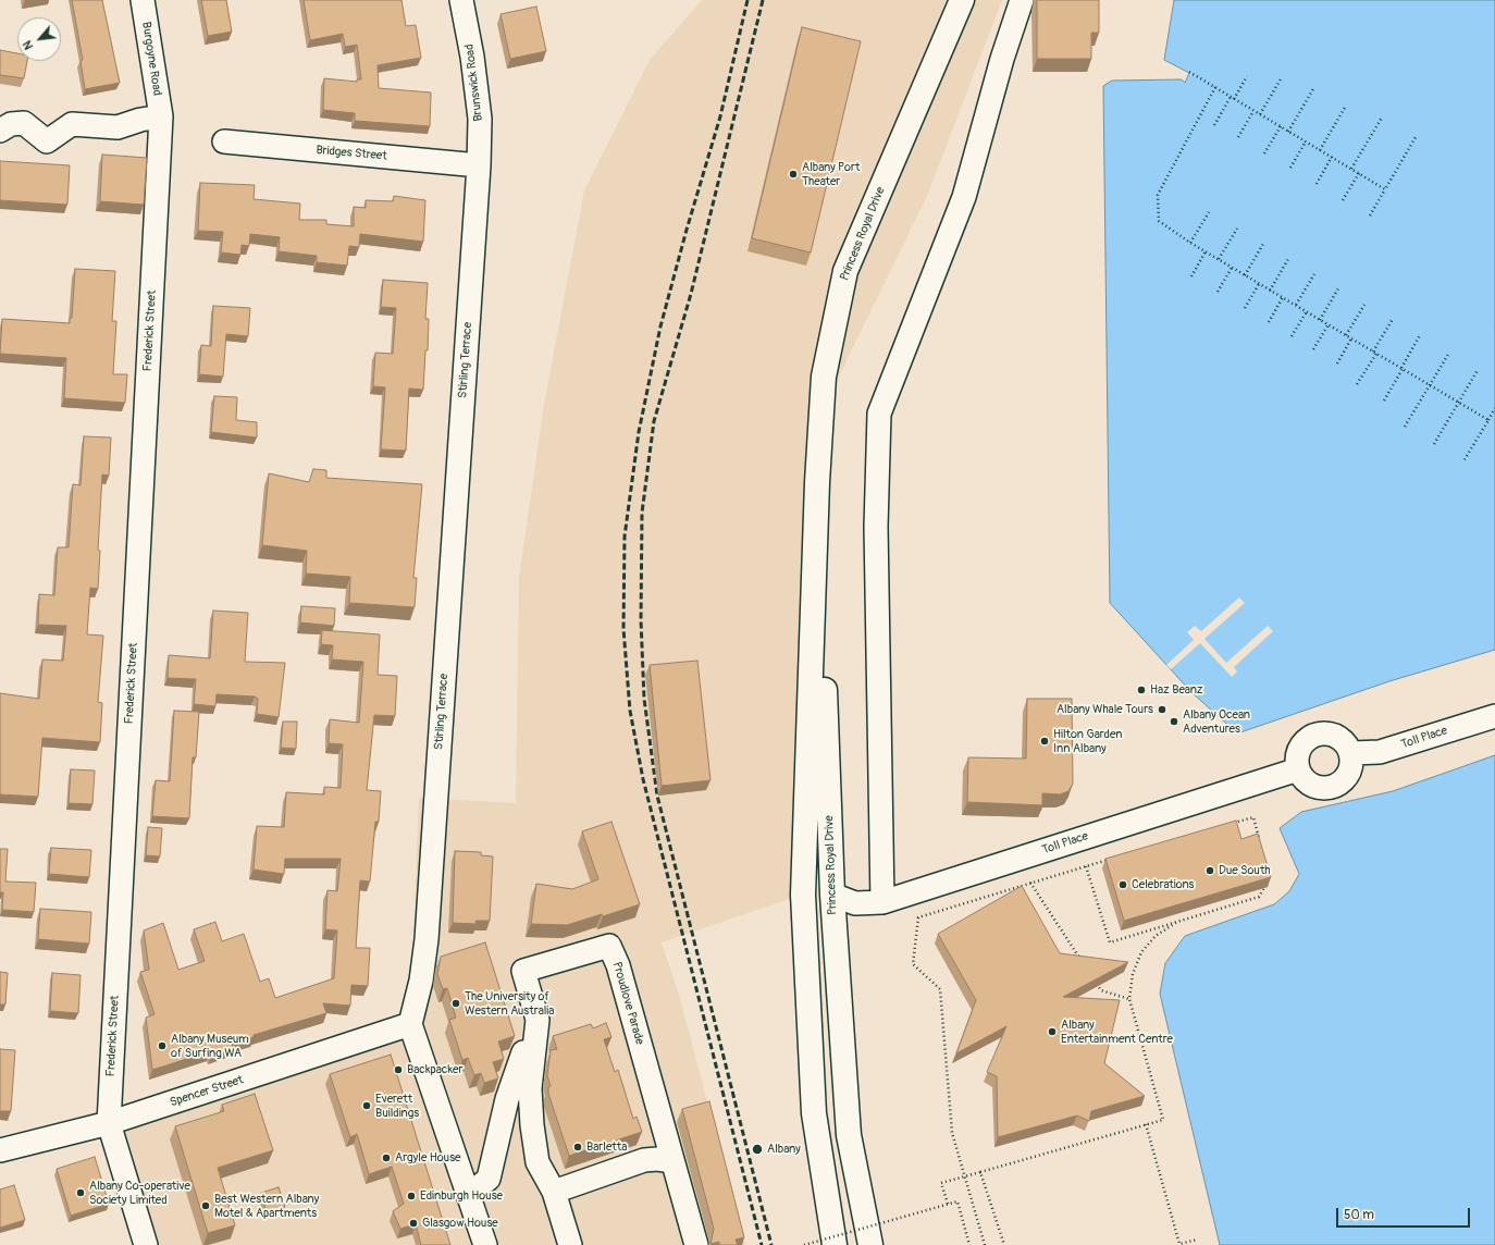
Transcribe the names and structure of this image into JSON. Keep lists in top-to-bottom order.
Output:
{
  "streets": {
    "main road": ["Princess Royal Drive"],
    "street": [
      "Burgoyne Road",
      "Brunswick Road",
      "Bridges Street",
      "Frederick Street",
      "Stirling Terrace",
      "Toll Place",
      "Proudlove Parade",
      "Spencer Street"
    ]
  },
  "crossings": [
    ["Burgoyne Road", "Frederick Street"],
    ["Brunswick Road", "Bridges Street"],
    ["Brunswick Road", "Stirling Terrace"],
    ["Bridges Street", "Stirling Terrace"],
    ["Princess Royal Drive", "Toll Place"],
    ["Frederick Street", "Spencer Street"],
    ["Stirling Terrace", "Spencer Street"]
  ],
  "places": [
    "Albany Port Theater",
    "Haz Beanz",
    "Albany Whale Tours",
    "Albany Ocean Adventures",
    "Hilton Garden Inn Albany",
    "Due South",
    "Celebrations",
    "The University of Western Australia",
    "Albany Entertainment Centre",
    "Albany Museum of Surfing WA",
    "Backpacker",
    "Everett Buildings",
    "Barletta",
    "Albany",
    "Argyle House",
    "Albany Co-operative Society Limited",
    "Edinburgh House",
    "Best Western Albany Motel & Apartments",
    "Glasgow House"
  ],
  "scale_bar": "50 m",
  "north": "bottom left"
}
